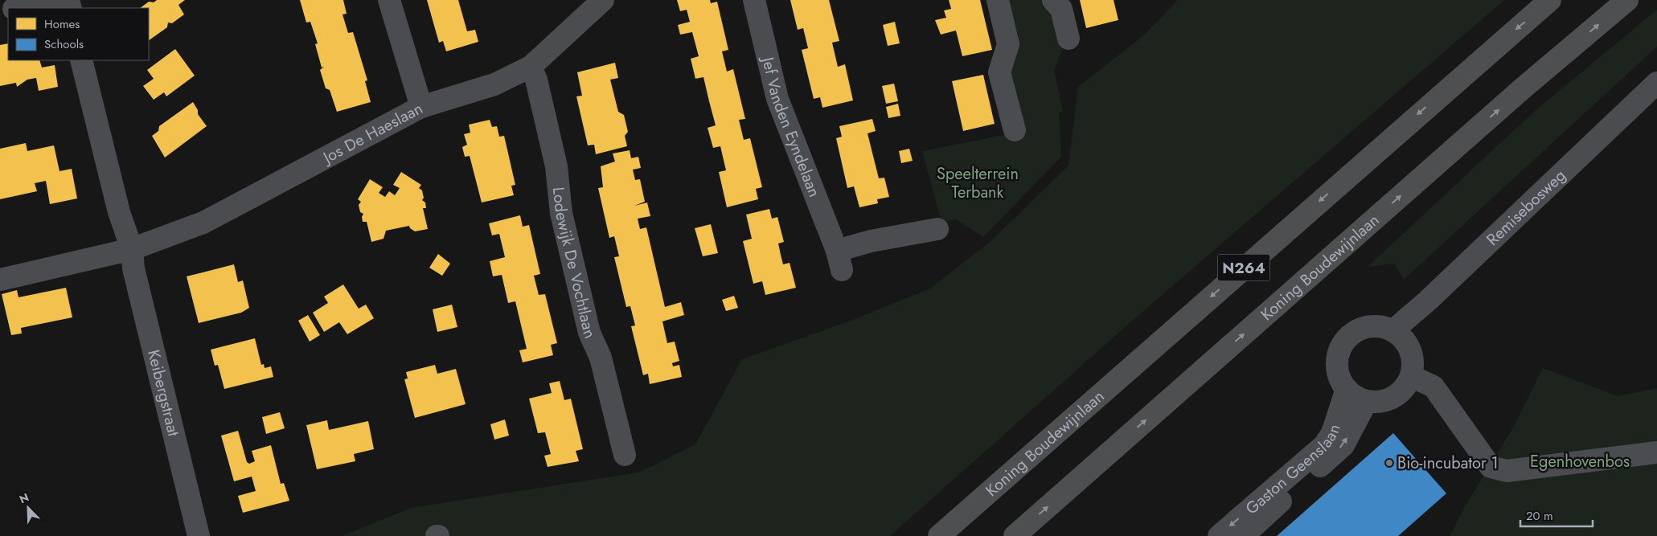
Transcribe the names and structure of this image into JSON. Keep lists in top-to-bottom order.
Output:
{
  "streets": {
    "highway": ["Koning Boudewijnlaan", "N264"],
    "street": [
      "Jef Vanden Eyndelaan",
      "Jos De Haeslaan",
      "Remisebosweg",
      "Lodewijk De Vochtlaan",
      "Keibergstraat",
      "Gaston Geenslaan"
    ]
  },
  "crossings": [
    ["Jos De Haeslaan", "Lodewijk De Vochtlaan"],
    ["Jos De Haeslaan", "Keibergstraat"],
    ["Remisebosweg", "Gaston Geenslaan"]
  ],
  "parks": ["Speelterrein Terbank", "Egenhovenbos"],
  "places": ["Bio-incubator 1"],
  "legend": ["Homes", "Schools"],
  "scale_bar": "20 m",
  "north": "top left"
}
